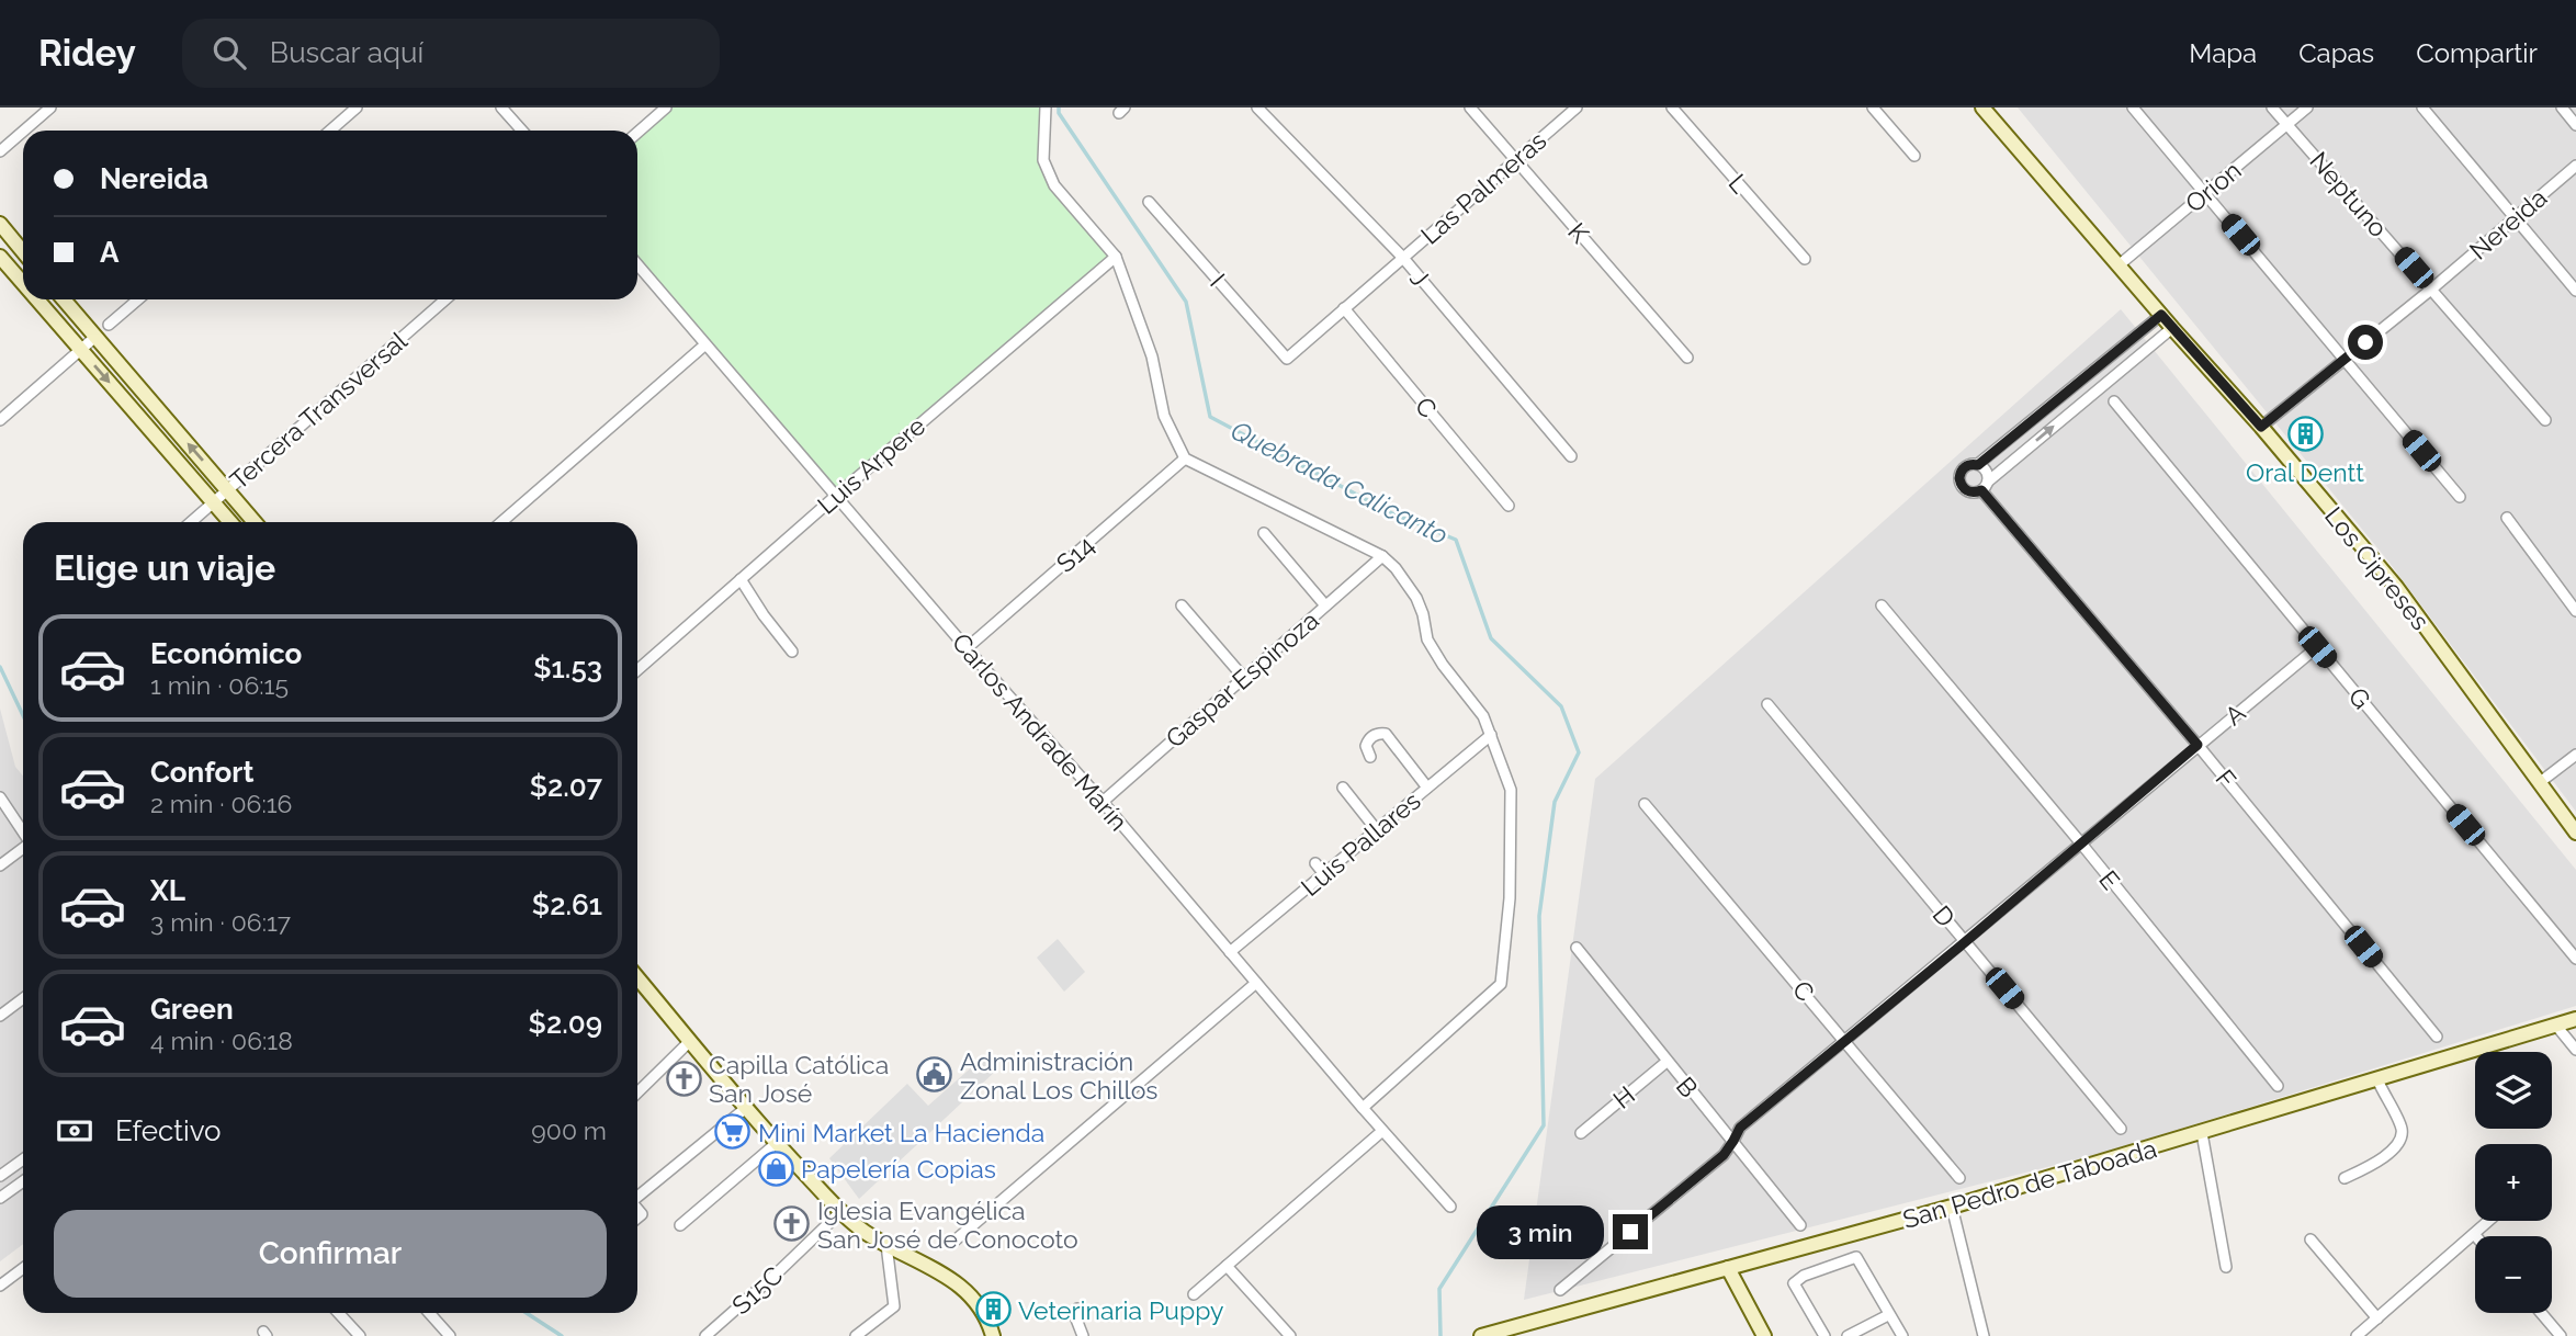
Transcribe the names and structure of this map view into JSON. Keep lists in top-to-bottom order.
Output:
{
  "streets": {
    "street": [
      "L",
      "Orion",
      "Las Palmeras",
      "Neptuno",
      "Nereida",
      "K",
      "J",
      "I",
      "C",
      "Tercera Transversal",
      "Luis Arpere",
      "S14",
      "Los Cipreses",
      "Gaspar Espinoza",
      "G",
      "A",
      "Carlos Andrade Marín",
      "F",
      "Luis Pallares",
      "E",
      "D",
      "B",
      "H",
      "San Pedro de Taboada",
      "S15C"
    ]
  },
  "crossings": [
    ["Orion", "Neptuno"],
    ["Orion", "Los Cipreses"],
    ["Las Palmeras", "K"],
    ["Las Palmeras", "J"],
    ["Las Palmeras", "I"],
    ["Las Palmeras", "C"],
    ["Neptuno", "Nereida"],
    ["Nereida", "Los Cipreses"],
    ["C", "A"],
    ["Luis Arpere", "Carlos Andrade Marín"],
    ["S14", "Carlos Andrade Marín"],
    ["Gaspar Espinoza", "Carlos Andrade Marín"],
    ["G", "A"],
    ["A", "F"],
    ["A", "E"],
    ["A", "D"],
    ["A", "B"],
    ["Carlos Andrade Marín", "Luis Pallares"],
    ["B", "H"]
  ],
  "water": ["Quebrada Calicanto"],
  "places": {
    "building": ["Oral Dentt", "Veterinaria Puppy"],
    "public building": ["Administración Zonal Los Chillos"],
    "church": ["Capilla Católica San José", "Iglesia Evangélica San José de Conocoto"],
    "supermarket": ["Mini Market La Hacienda"],
    "shop": ["Papelería Copias"]
  },
  "page": {
    "header": "Ridey",
    "search": "Buscar aquí",
    "nav": ["Mapa", "Capas", "Compartir"],
    "banner": ["Nereida", "A"],
    "heading": "Elige un viaje",
    "list": [
      {
        "name": "Económico",
        "note": "1 min · 06:15",
        "value": "$1.53"
      },
      {
        "name": "Confort",
        "note": "2 min · 06:16",
        "value": "$2.07"
      },
      {
        "name": "XL",
        "note": "3 min · 06:17",
        "value": "$2.61"
      },
      {
        "name": "Green",
        "note": "4 min · 06:18",
        "value": "$2.09"
      }
    ],
    "map_buttons": ["+", "−"],
    "pay": ["Efectivo", "900 m"],
    "buttons": "Confirmar",
    "bubble": "3 min"
  }
}
